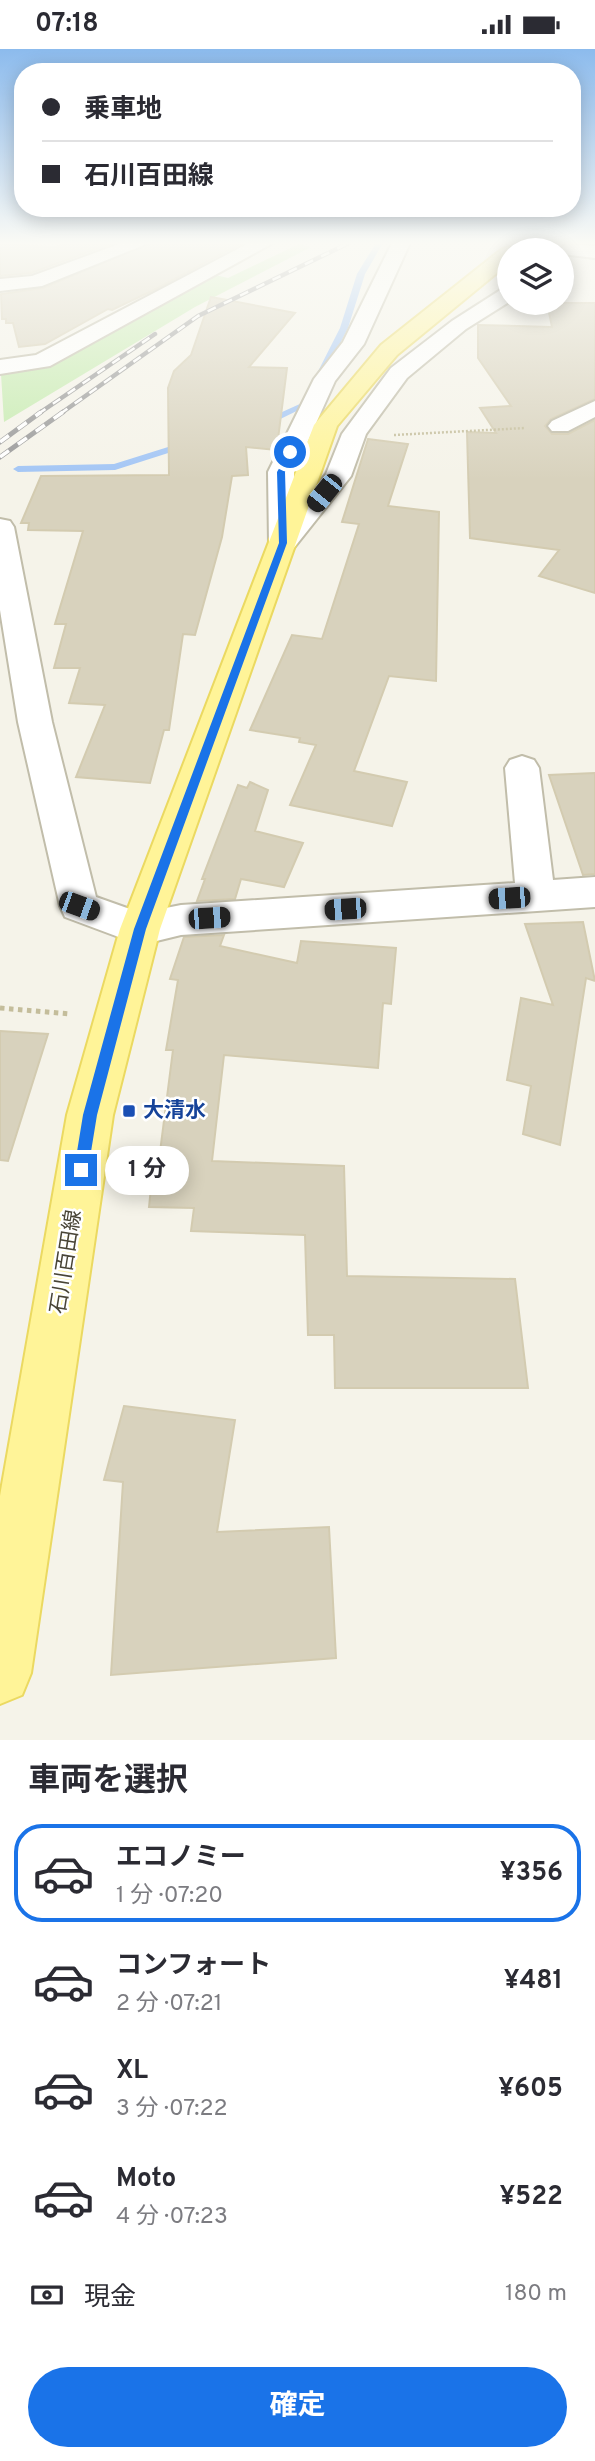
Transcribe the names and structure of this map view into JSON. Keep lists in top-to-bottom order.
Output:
{
  "streets": {
    "main road": ["石川百田線"]
  },
  "places": {
    "transit": ["大清水"]
  },
  "page": {
    "status": "07:18",
    "banner": ["乗車地", "石川百田線"],
    "bubble": "1 分",
    "heading": "車両を選択",
    "list": [
      {
        "name": "エコノミー",
        "note": "1 分 · 07:20",
        "value": "¥356"
      },
      {
        "name": "コンフォート",
        "note": "2 分 · 07:21",
        "value": "¥481"
      },
      {
        "name": "XL",
        "note": "3 分 · 07:22",
        "value": "¥605"
      },
      {
        "name": "Moto",
        "note": "4 分 · 07:23",
        "value": "¥522"
      }
    ],
    "pay": ["現金", "180 m"],
    "buttons": "確定"
  }
}
